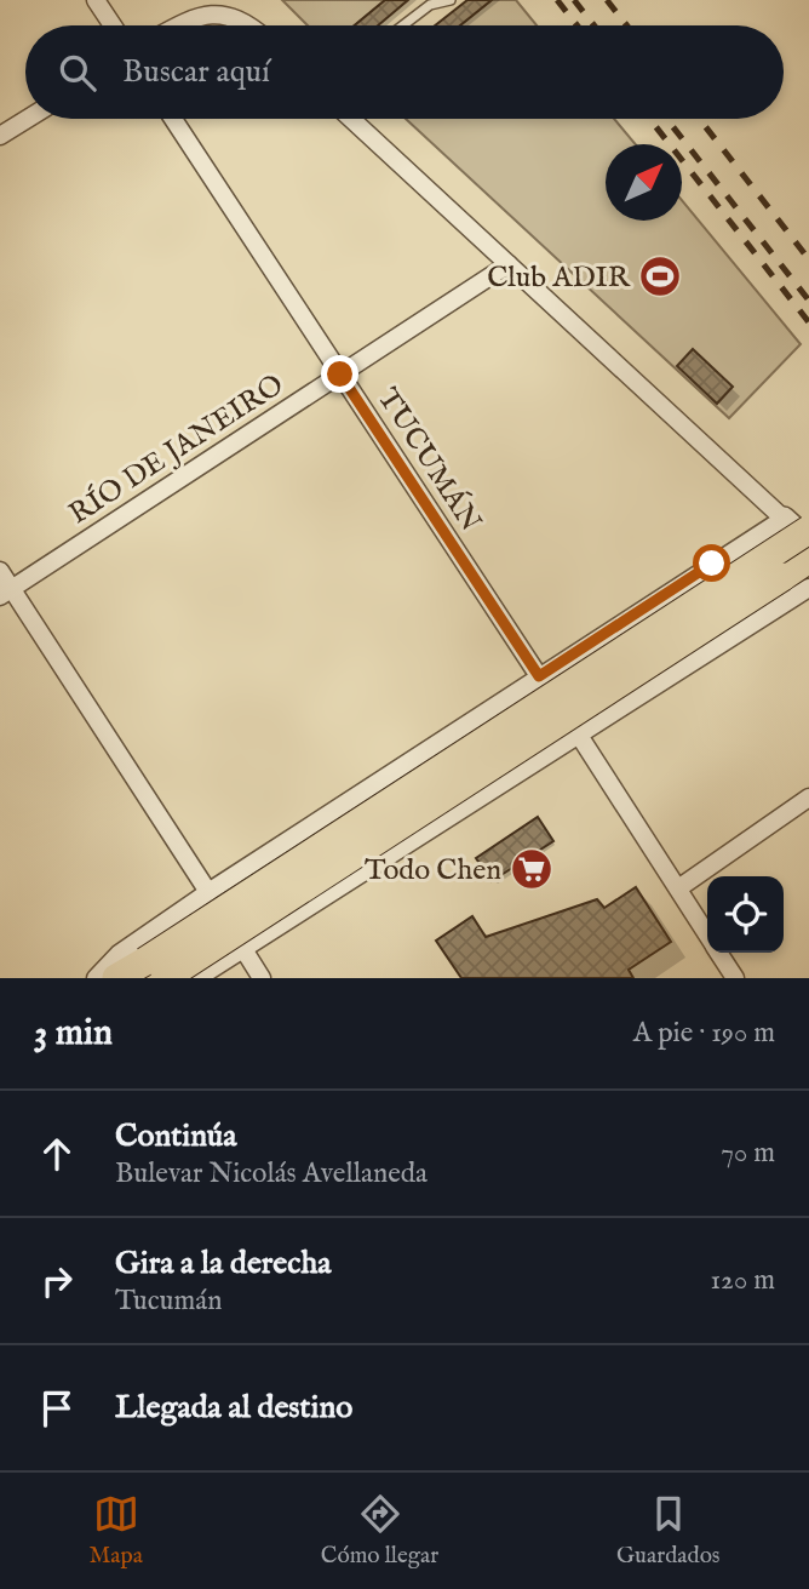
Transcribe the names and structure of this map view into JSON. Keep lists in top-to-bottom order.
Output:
{
  "streets": {
    "street": ["RÍO DE JANEIRO", "TUCUMÁN"]
  },
  "crossings": [
    ["RÍO DE JANEIRO", "TUCUMÁN"]
  ],
  "places": {
    "sports": ["Club ADIR"],
    "supermarket": ["Todo Chen"]
  },
  "north": "top right",
  "page": {
    "search": "Buscar aquí",
    "heading": ["3 min", "A pie · 190 m"],
    "list": [
      ["Continúa", "Bulevar Nicolás Avellaneda", "70 m"],
      ["Gira a la derecha", "Tucumán", "120 m"],
      "Llegada al destino"
    ],
    "nav": ["Mapa", "Cómo llegar", "Guardados"]
  }
}
